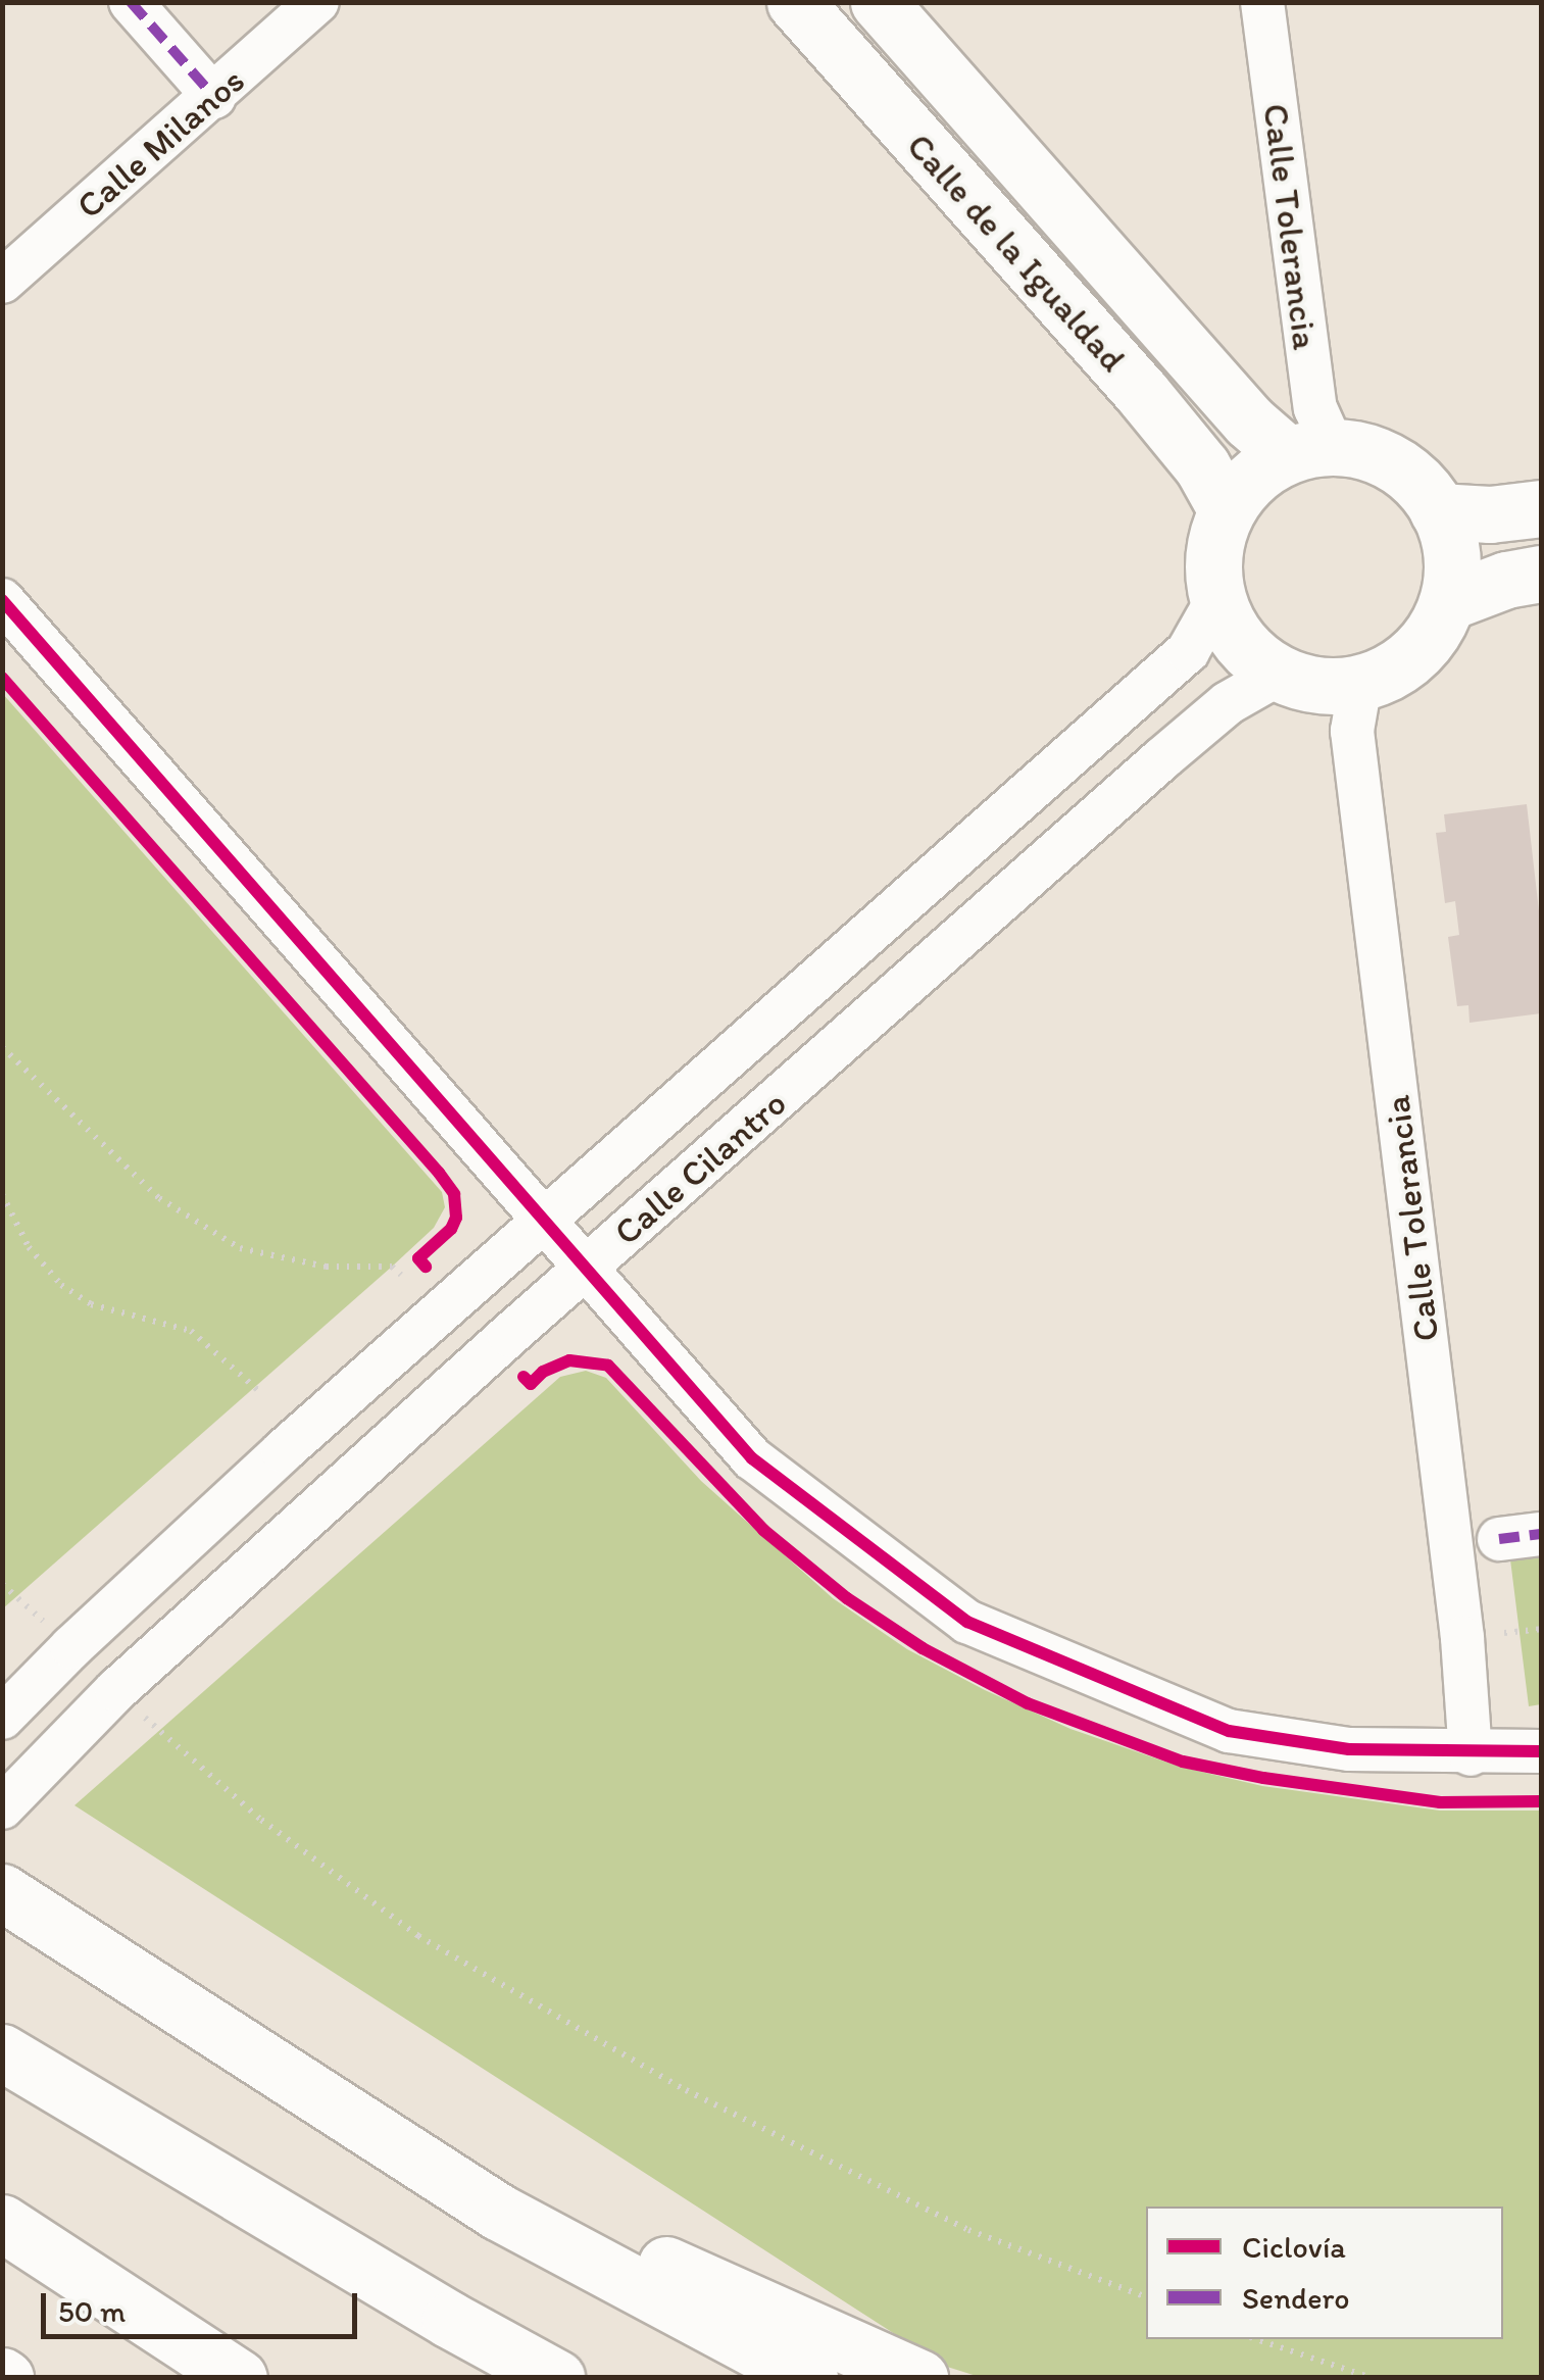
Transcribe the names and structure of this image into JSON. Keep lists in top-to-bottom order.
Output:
{
  "streets": {
    "main road": ["Calle de la Igualdad"],
    "street": ["Calle Milanos", "Calle Tolerancia", "Calle Cilantro"]
  },
  "crossings": [
    ["Calle Tolerancia", "Calle de la Igualdad"],
    ["Calle Tolerancia", "Calle Cilantro"],
    ["Calle de la Igualdad", "Calle Cilantro"]
  ],
  "legend": ["Ciclovía", "Sendero"],
  "scale_bar": "50 m"
}
